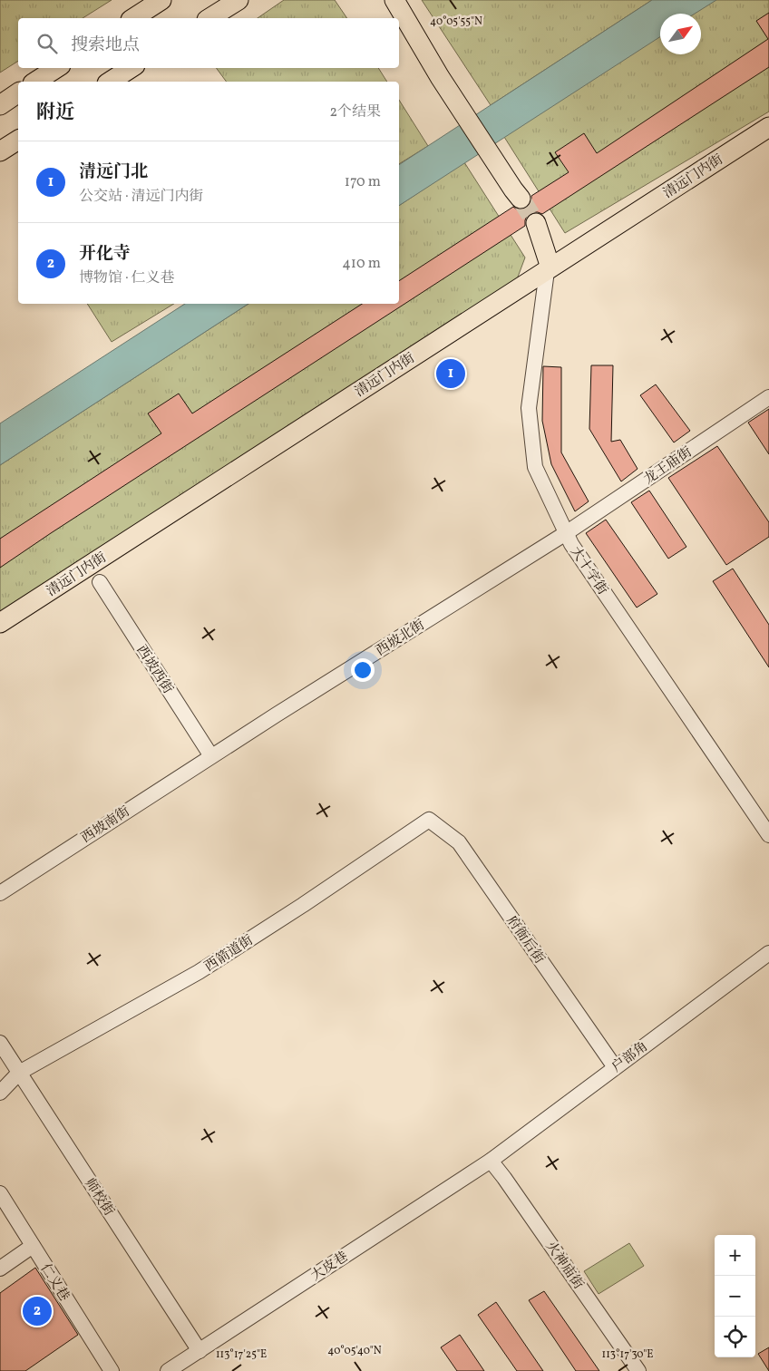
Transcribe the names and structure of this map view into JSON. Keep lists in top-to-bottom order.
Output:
{
  "streets": {
    "main road": ["清远门内街"],
    "street": [
      "龙王庙街",
      "大十字街",
      "西坡北街",
      "西坡西街",
      "西坡南街",
      "府衙后街",
      "西箭道街",
      "户部角",
      "师校街",
      "火神庙街",
      "大皮巷",
      "仁义巷"
    ]
  },
  "crossings": [
    ["清远门内街", "大十字街"],
    ["龙王庙街", "大十字街"],
    ["龙王庙街", "西坡北街"],
    ["大十字街", "西坡北街"],
    ["西坡北街", "西坡西街"],
    ["西坡北街", "西坡南街"],
    ["西坡西街", "西坡南街"],
    ["府衙后街", "西箭道街"],
    ["府衙后街", "户部角"],
    ["西箭道街", "师校街"],
    ["户部角", "火神庙街"],
    ["户部角", "大皮巷"],
    ["师校街", "大皮巷"],
    ["火神庙街", "大皮巷"]
  ],
  "north": "top right",
  "page": {
    "search": "搜索地点",
    "heading": ["附近", "2个结果"],
    "list": [
      {
        "mark": "1",
        "name": "清远门北",
        "note": "公交站 · 清远门内街",
        "value": "170 m"
      },
      {
        "mark": "2",
        "name": "开化寺",
        "note": "博物馆 · 仁义巷",
        "value": "410 m"
      }
    ],
    "pins": ["1", "2"],
    "map_buttons": ["+", "−"]
  },
  "coordinates": [
    "40°05'55\"N",
    "40°05'40\"N",
    "113°17'25\"E",
    "113°17'30\"E"
  ]
}
